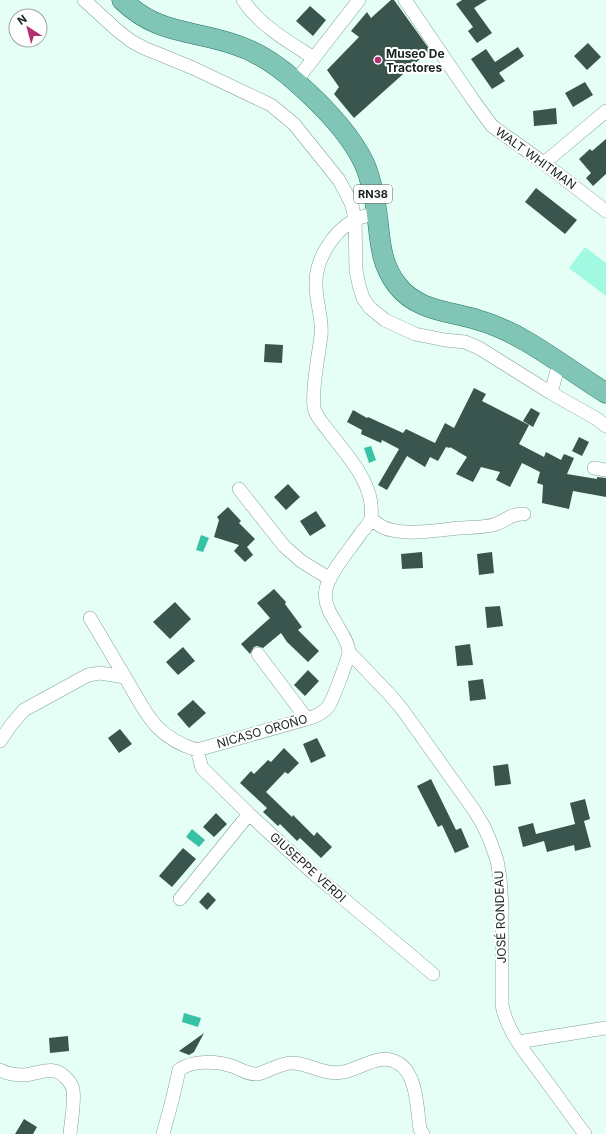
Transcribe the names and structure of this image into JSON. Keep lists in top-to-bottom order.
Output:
{
  "streets": {
    "main road": ["RN38"],
    "street": [
      "WALT WHITMAN",
      "NICASO OROÑO",
      "GIUSEPPE VERDI",
      "JOSÉ RONDEAU"
    ]
  },
  "crossings": [
    ["NICASO OROÑO", "GIUSEPPE VERDI"],
    ["NICASO OROÑO", "JOSÉ RONDEAU"]
  ],
  "places": ["Museo De Tractores"],
  "north": "top left"
}
